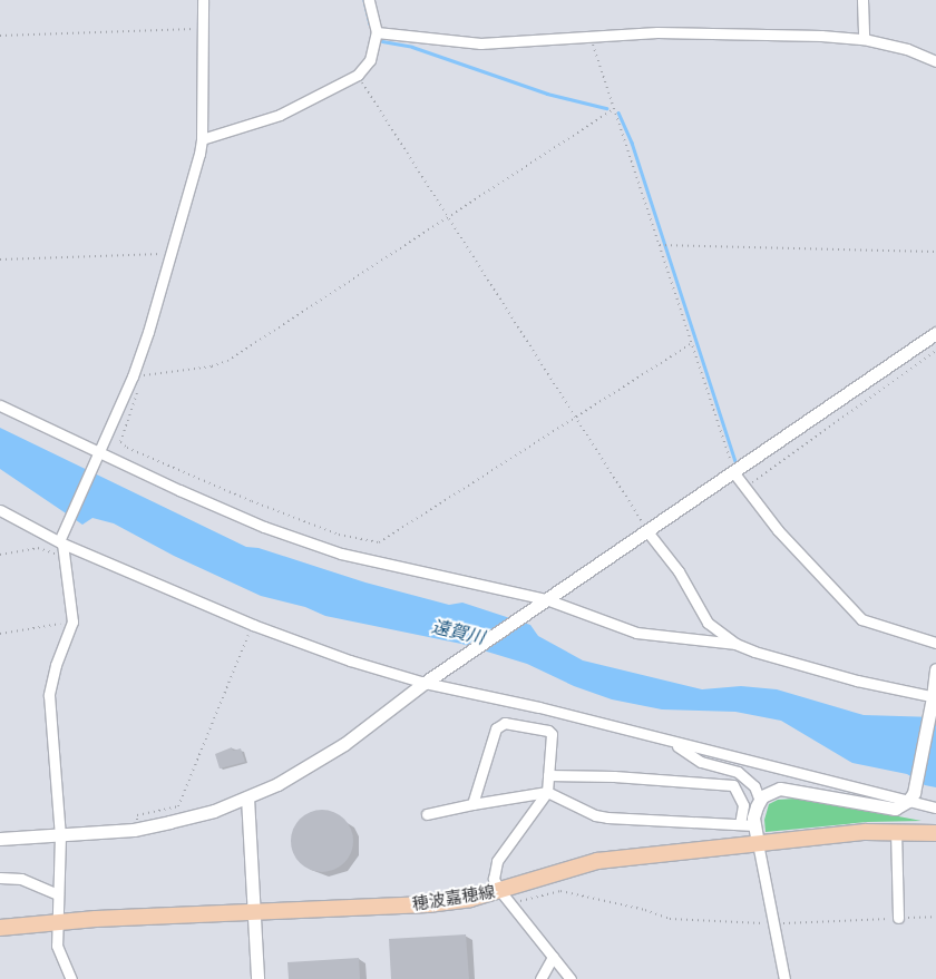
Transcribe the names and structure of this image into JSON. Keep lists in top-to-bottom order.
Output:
{
  "streets": {
    "main road": ["穂波嘉穂線"]
  },
  "water": ["遠賀川"]
}
